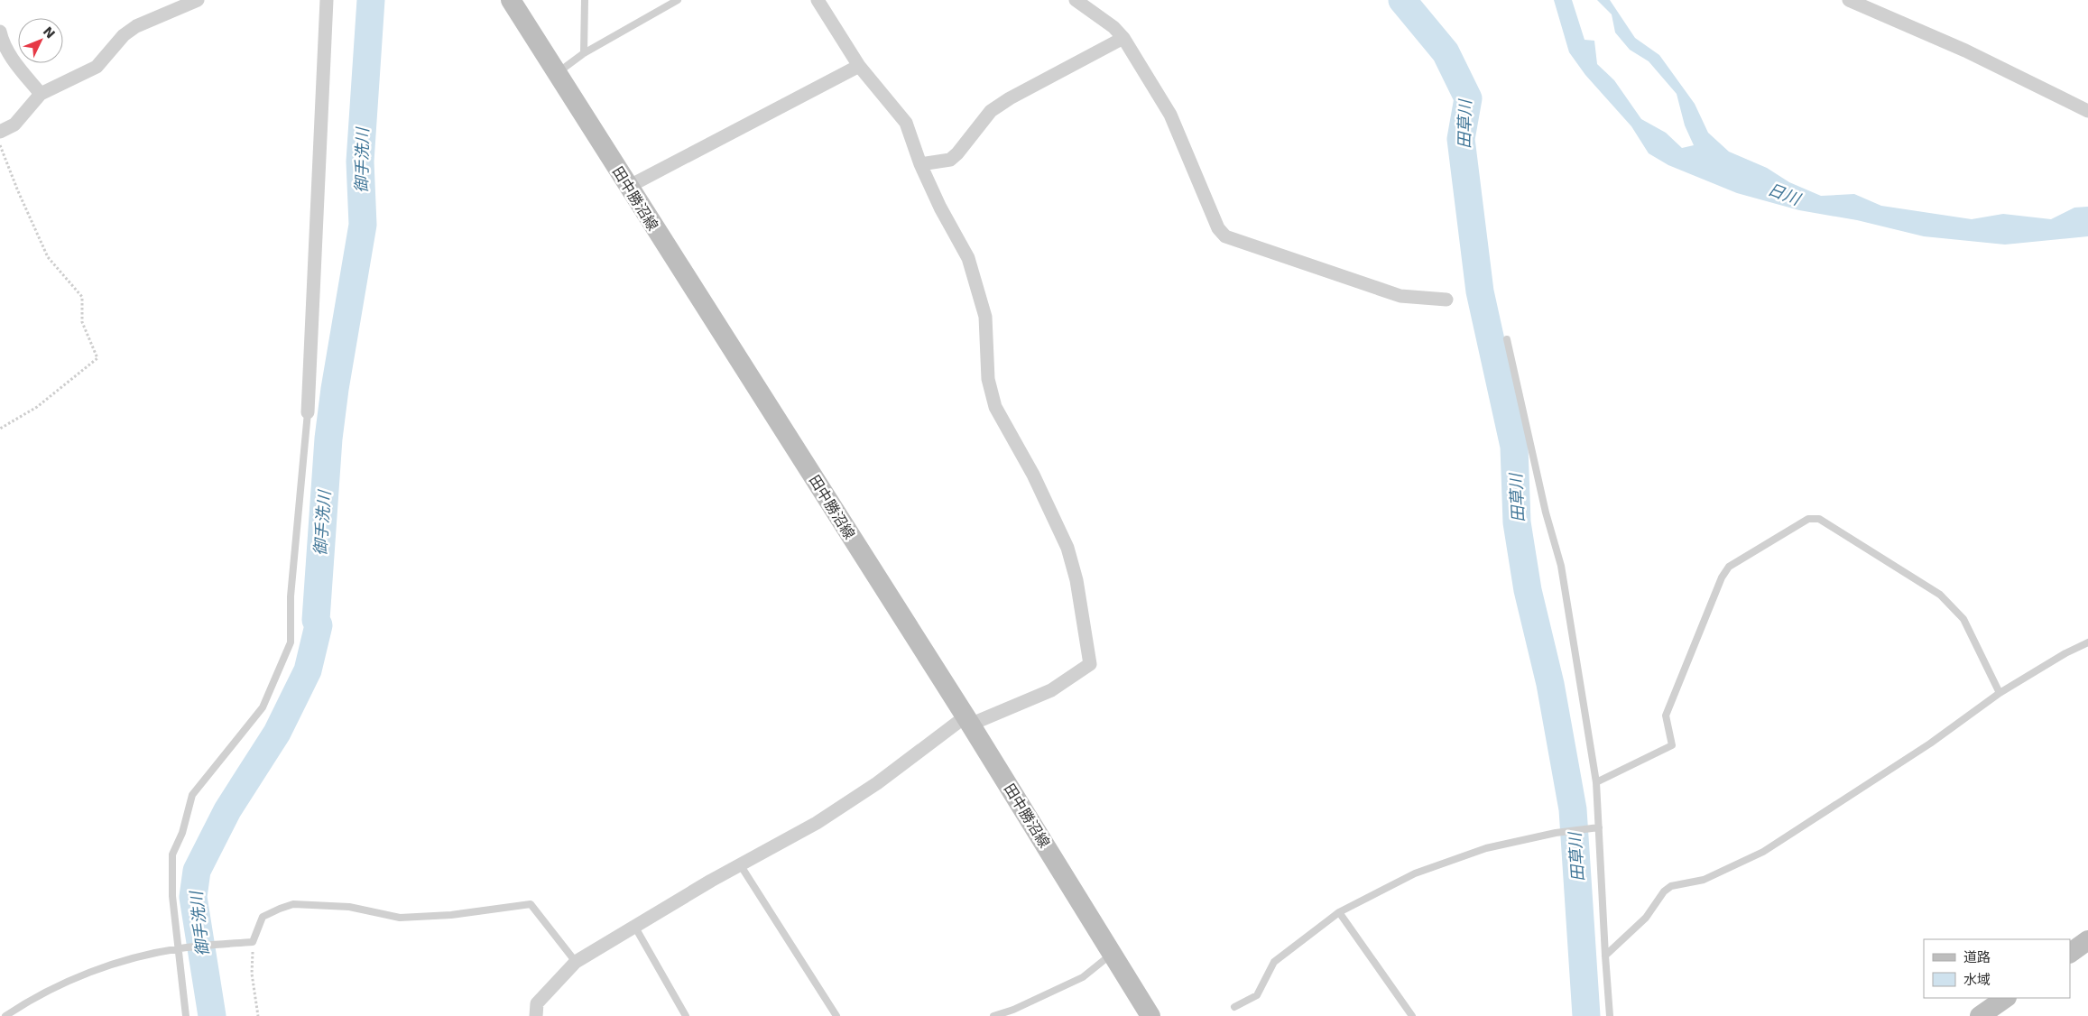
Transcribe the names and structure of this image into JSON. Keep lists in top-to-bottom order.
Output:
{
  "streets": {
    "main road": ["田中勝沼線"]
  },
  "water": ["田草川", "御手洗川", "日川"],
  "legend": ["道路", "水域"],
  "north": "top right"
}
